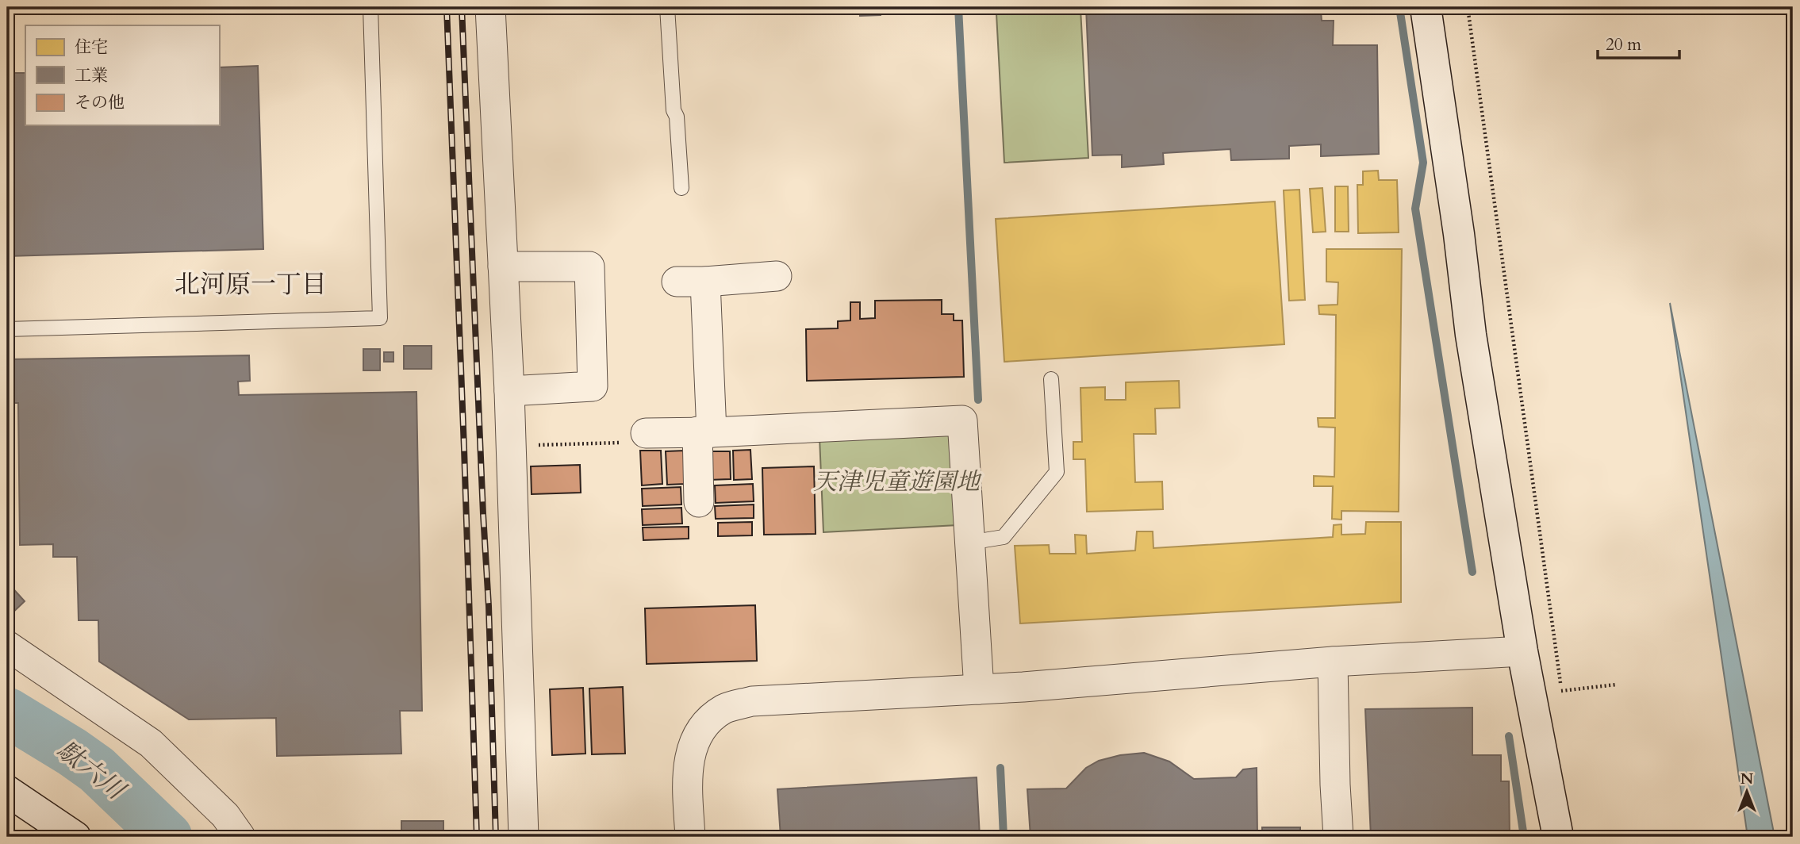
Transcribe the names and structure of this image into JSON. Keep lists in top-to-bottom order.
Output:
{
  "districts": ["北河原一丁目"],
  "water": ["駄六川"],
  "parks": ["天津児童遊園地"],
  "legend": ["住宅", "工業", "その他"],
  "scale_bar": "20 m",
  "north": "top"
}
